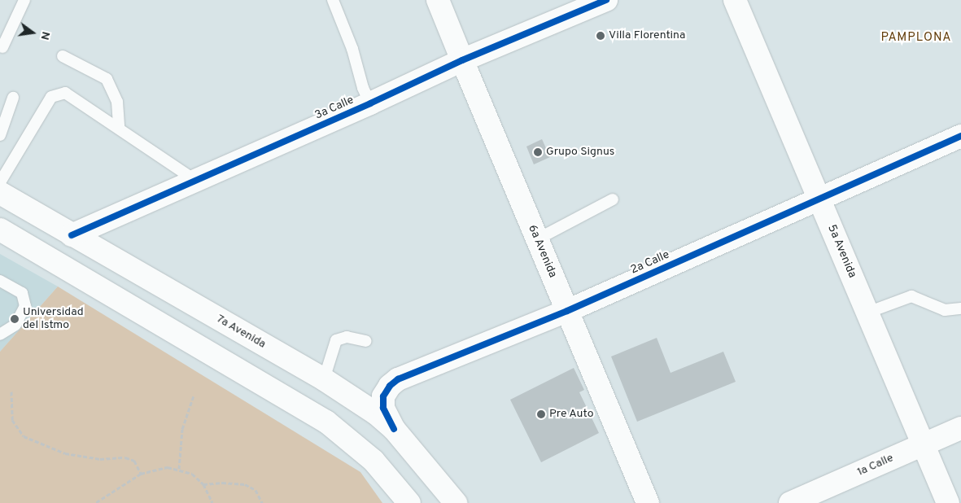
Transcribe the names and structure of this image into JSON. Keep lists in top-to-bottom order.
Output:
{
  "streets": {
    "street": [
      "3a Calle",
      "6a Avenida",
      "5a Avenida",
      "2a Calle",
      "7a Avenida",
      "1a Calle"
    ]
  },
  "crossings": [
    ["3a Calle", "6a Avenida"],
    ["3a Calle", "7a Avenida"],
    ["6a Avenida", "2a Calle"],
    ["5a Avenida", "2a Calle"],
    ["5a Avenida", "1a Calle"],
    ["2a Calle", "7a Avenida"]
  ],
  "districts": ["PAMPLONA"],
  "places": [
    "Villa Florentina",
    "Grupo Signus",
    "Universidad del Istmo",
    "Pre Auto"
  ],
  "north": "right"
}
